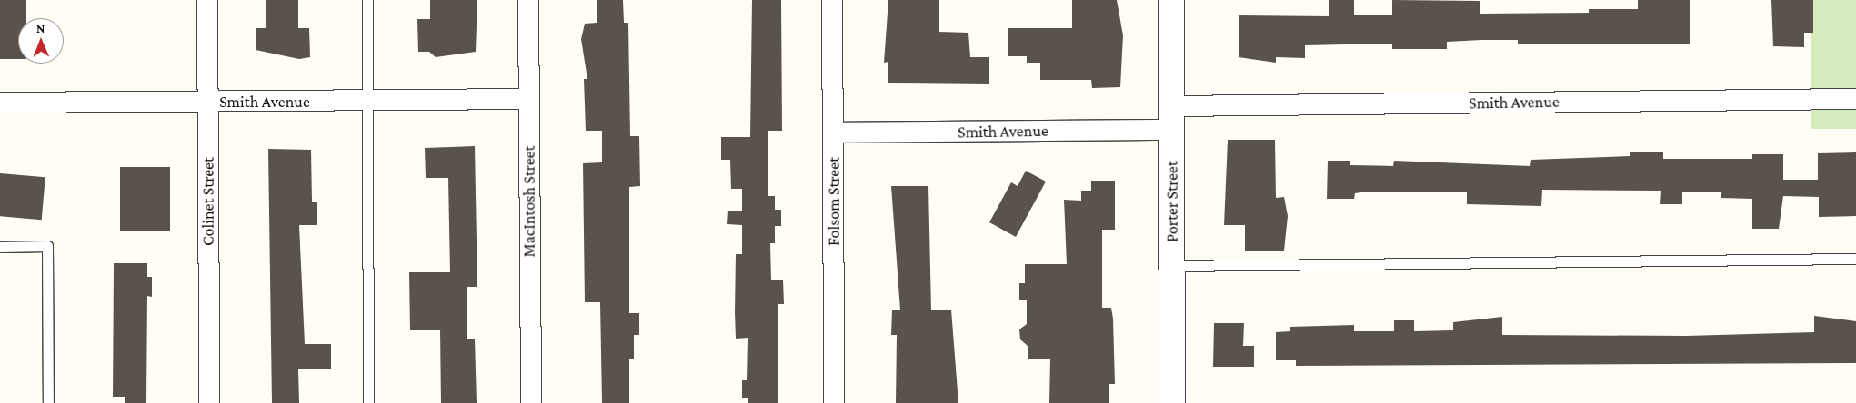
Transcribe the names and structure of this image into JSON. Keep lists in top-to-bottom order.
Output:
{
  "streets": {
    "street": [
      "Smith Avenue",
      "Colinet Street",
      "MacIntosh Street",
      "Folsom Street",
      "Porter Street"
    ]
  },
  "crossings": [
    ["Smith Avenue", "Colinet Street"],
    ["Smith Avenue", "MacIntosh Street"],
    ["Smith Avenue", "Folsom Street"],
    ["Smith Avenue", "Porter Street"]
  ],
  "north": "top"
}
